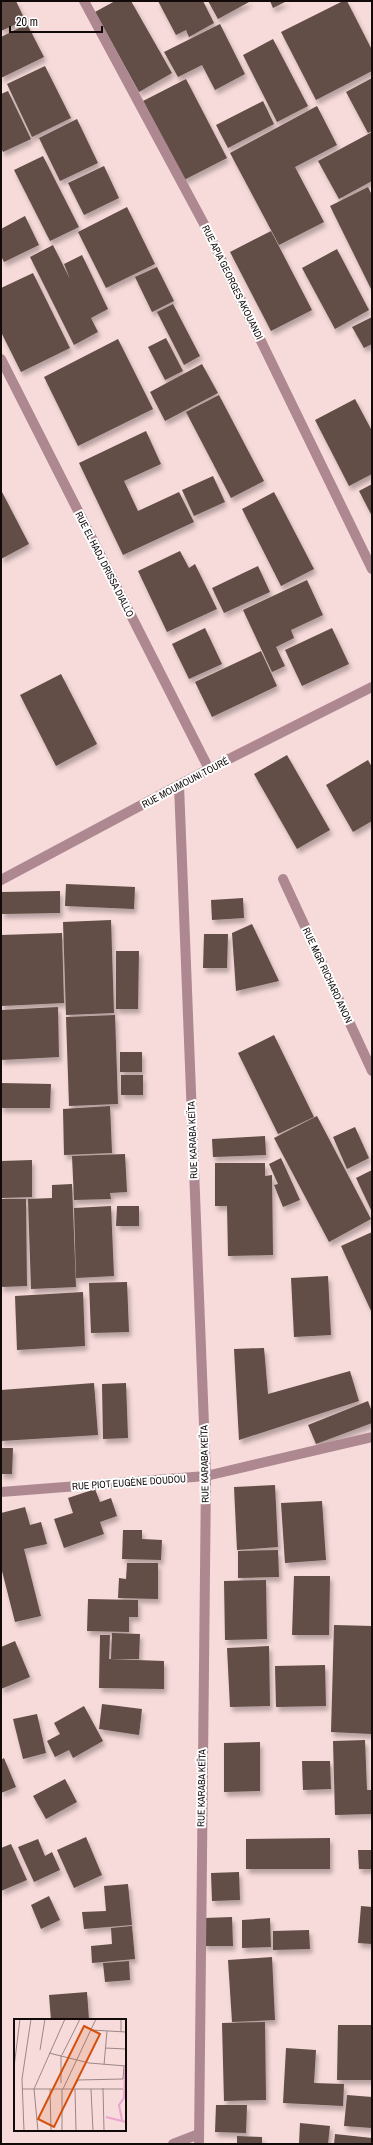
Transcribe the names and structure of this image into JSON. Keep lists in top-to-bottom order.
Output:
{
  "streets": {
    "street": [
      "RUE APIA GEORGES AKOUANDI",
      "RUE EL HADJ DRISSA DIALLO",
      "RUE MOUMOUNI TOURÉ",
      "RUE MGR RICHARD ANON",
      "RUE KARABA KEÏTA",
      "RUE PIOT EUGÈNE DOUDOU"
    ]
  },
  "crossings": [
    ["RUE EL HADJ DRISSA DIALLO", "RUE MOUMOUNI TOURÉ"],
    ["RUE MOUMOUNI TOURÉ", "RUE KARABA KEÏTA"],
    ["RUE KARABA KEÏTA", "RUE PIOT EUGÈNE DOUDOU"]
  ],
  "scale_bar": "20 m"
}
